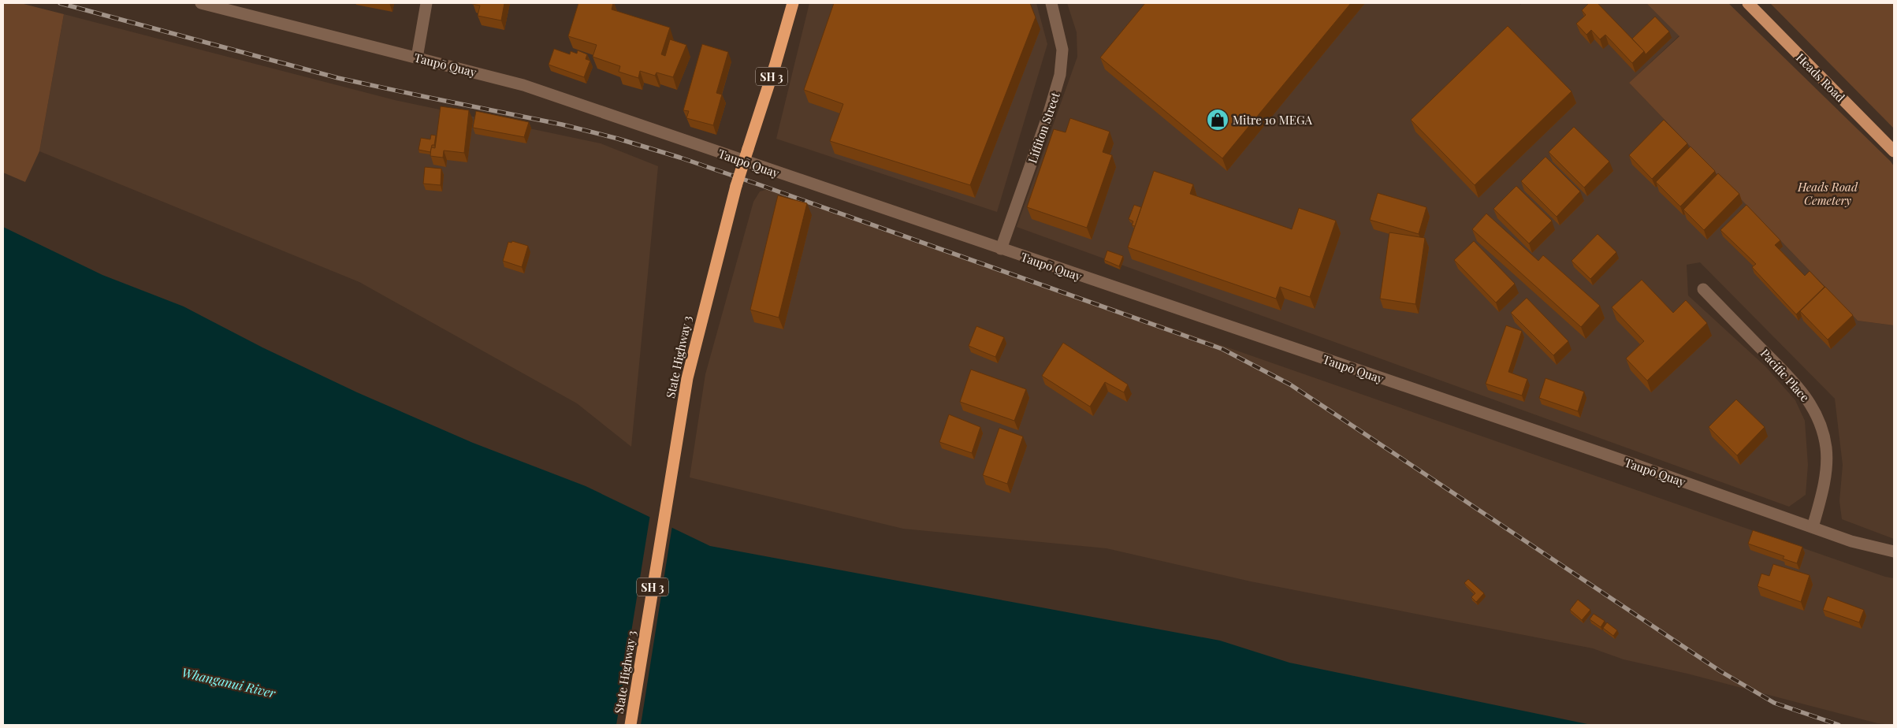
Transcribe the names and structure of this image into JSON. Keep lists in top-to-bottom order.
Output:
{
  "streets": {
    "highway": ["SH 3", "State Highway 3"],
    "main road": ["Heads Road"],
    "street": ["Taupō Quay", "Liffiton Street", "Pacific Place"]
  },
  "crossings": [
    ["Taupō Quay", "Liffiton Street"],
    ["Taupō Quay", "Pacific Place"]
  ],
  "water": ["Whanganui River"],
  "parks": ["Heads Road Cemetery"],
  "places": {
    "shop": ["Mitre 10 MEGA"]
  }
}
